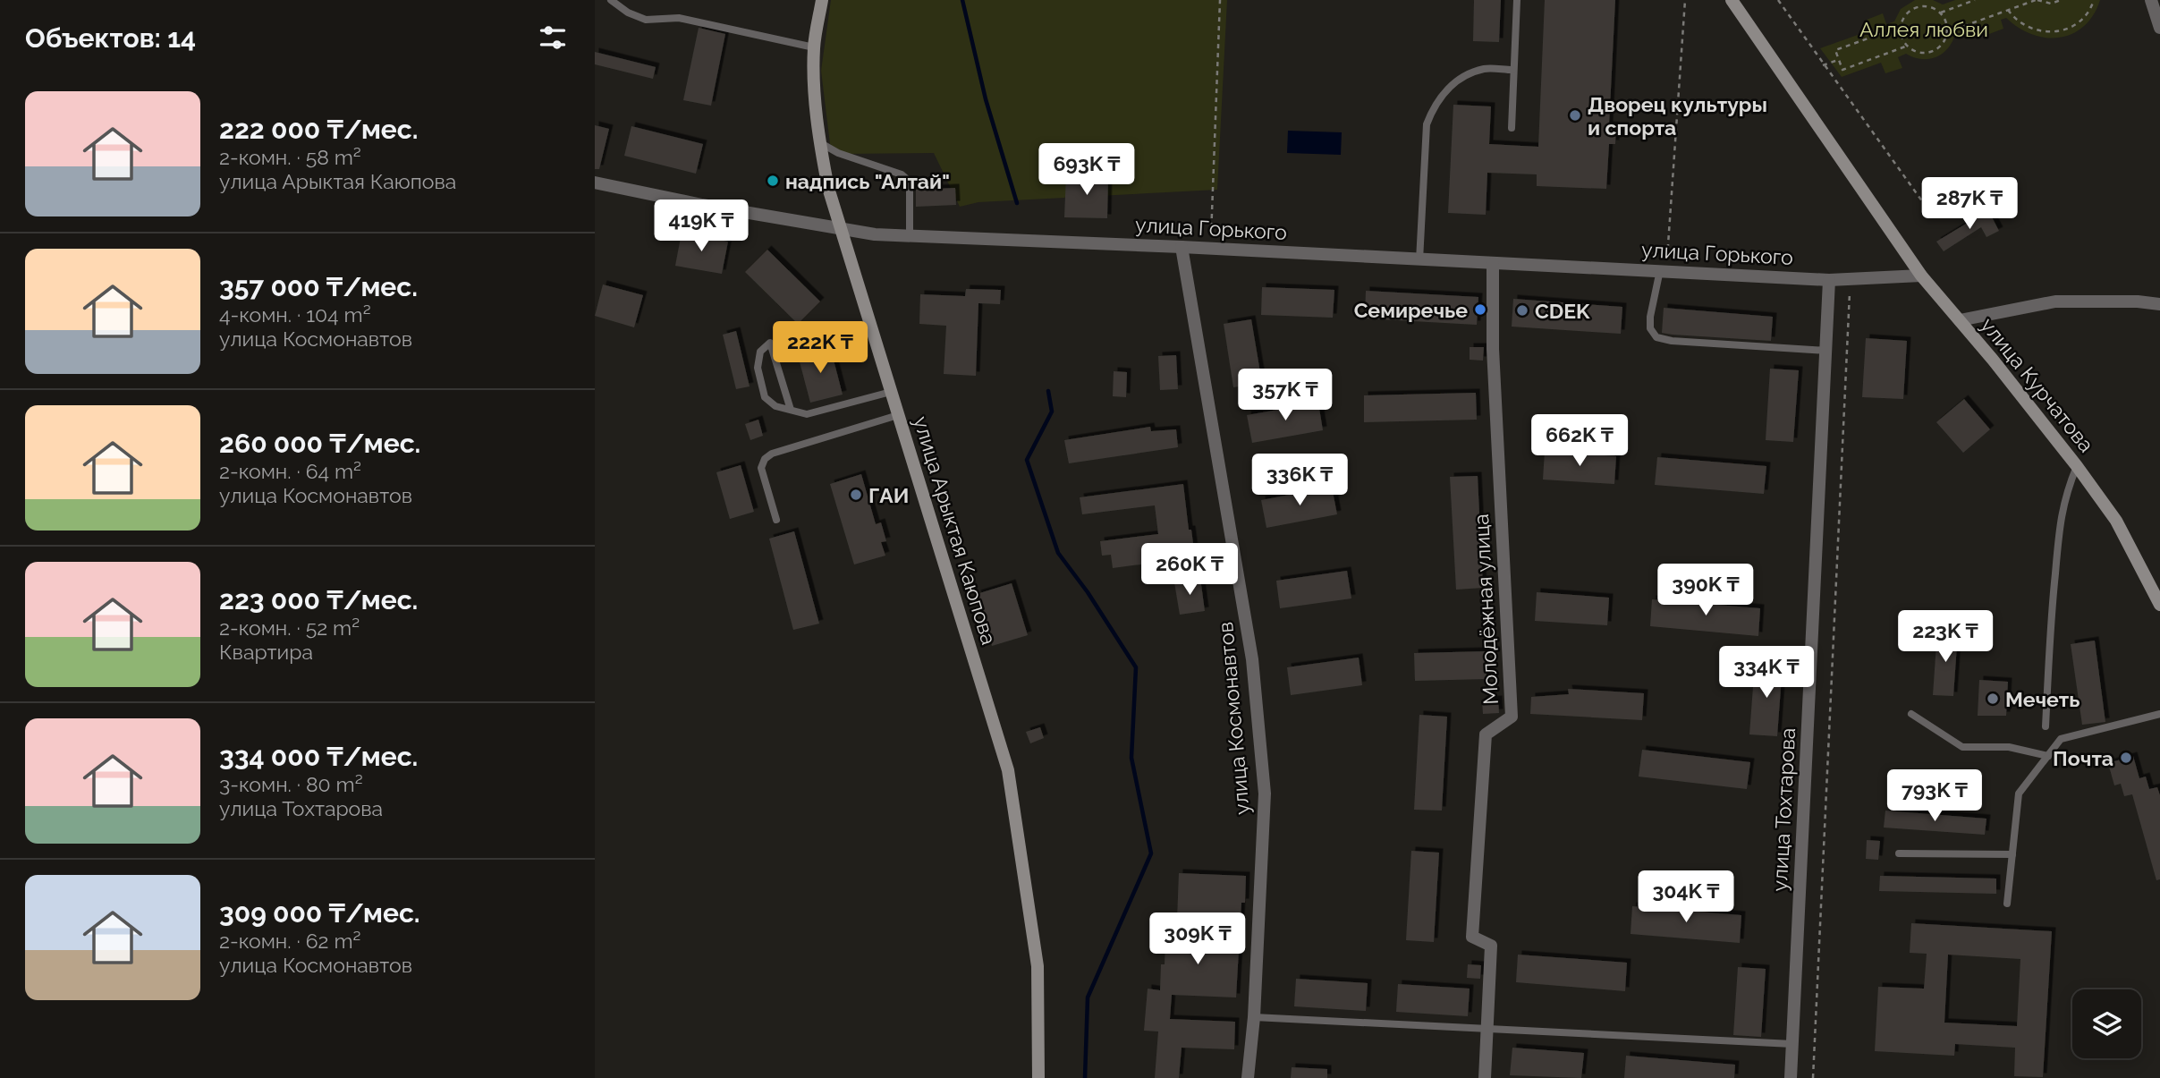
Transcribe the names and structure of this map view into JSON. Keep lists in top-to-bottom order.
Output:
{
  "streets": {
    "street": [
      "улица Горького",
      "улица Курчатова",
      "улица Арыктая Каюпова",
      "Молодёжная улица",
      "улица Космонавтов",
      "улица Тохтарова"
    ]
  },
  "crossings": [
    ["улица Горького", "улица Арыктая Каюпова"],
    ["улица Горького", "Молодёжная улица"],
    ["улица Горького", "улица Космонавтов"],
    ["улица Горького", "улица Тохтарова"]
  ],
  "parks": ["Аллея любви"],
  "places": [
    "Дворец культуры и спорта",
    "надпись \"Алтай\"",
    "Семиречье",
    "CDEK",
    "ГАИ",
    "Мечеть",
    "Почта"
  ],
  "page": {
    "heading": "Объектов: 14",
    "list": [
      {
        "name": "222 000 ₸/мес.",
        "note": "2-комн. · 58 m² · улица Арыктая Каюпова"
      },
      {
        "name": "357 000 ₸/мес.",
        "note": "4-комн. · 104 m² · улица Космонавтов"
      },
      {
        "name": "260 000 ₸/мес.",
        "note": "2-комн. · 64 m² · улица Космонавтов"
      },
      {
        "name": "223 000 ₸/мес.",
        "note": "2-комн. · 52 m² · Квартира"
      },
      {
        "name": "334 000 ₸/мес.",
        "note": "3-комн. · 80 m² · улица Тохтарова"
      },
      {
        "name": "309 000 ₸/мес.",
        "note": "2-комн. · 62 m² · улица Космонавтов"
      }
    ],
    "price": [
      "693K ₸",
      "287K ₸",
      "419K ₸",
      "222K ₸",
      "357K ₸",
      "662K ₸",
      "336K ₸",
      "260K ₸",
      "390K ₸",
      "223K ₸",
      "334K ₸",
      "793K ₸",
      "304K ₸",
      "309K ₸"
    ]
  }
}
